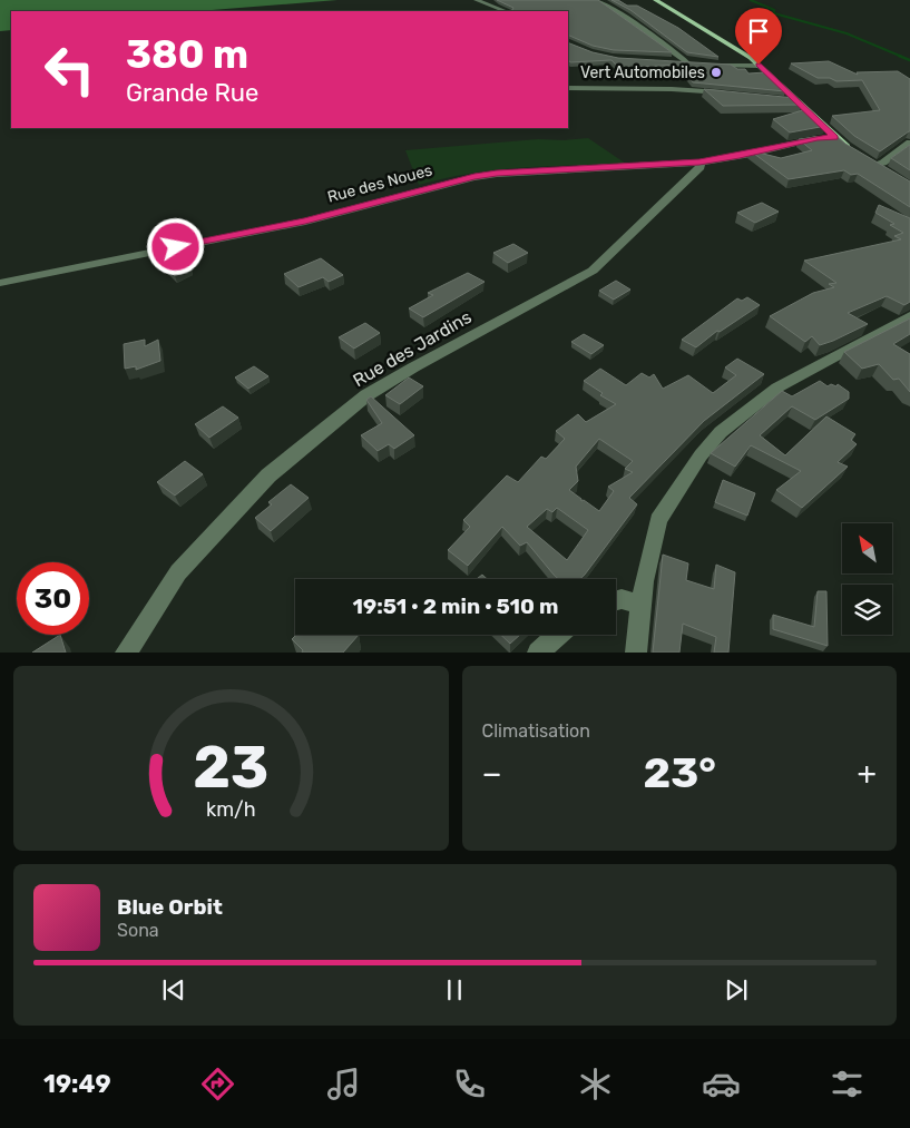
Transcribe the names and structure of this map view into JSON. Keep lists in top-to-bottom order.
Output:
{
  "streets": {
    "street": ["Rue des Noues", "Rue des Jardins"]
  },
  "crossings": [
    ["Rue des Noues", "Rue des Jardins"]
  ],
  "places": ["Vert Automobiles"],
  "north": "top left",
  "page": {
    "turn": ["380 m", "Grande Rue"],
    "limit": "30",
    "trip": "19:51 · 2 min · 510 m",
    "tile": "Climatisation",
    "heat": ["−", "23°", "+"],
    "song": ["Blue Orbit", "Sona"],
    "tabs": "19:49",
    "gauge": ["23", "km/h"]
  }
}
